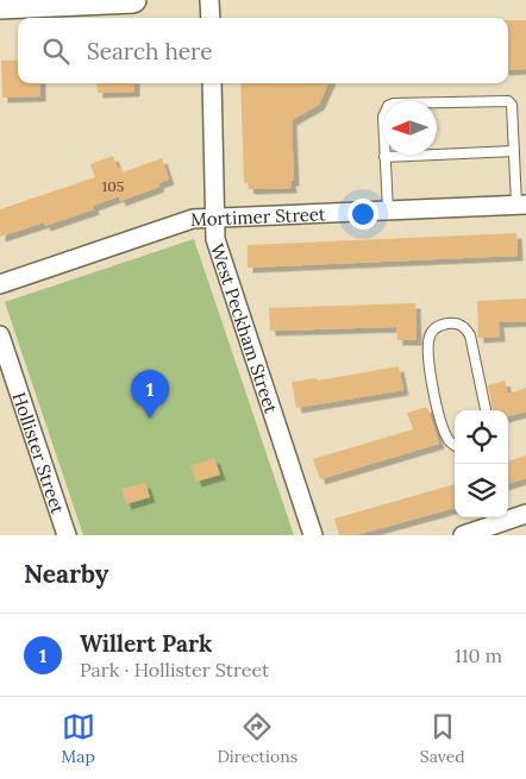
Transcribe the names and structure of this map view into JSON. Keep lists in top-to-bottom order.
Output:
{
  "streets": {
    "street": ["Mortimer Street", "West Peckham Street", "Hollister Street"]
  },
  "crossings": [
    ["Mortimer Street", "West Peckham Street"]
  ],
  "house_numbers": ["105"],
  "north": "left",
  "page": {
    "search": "Search here",
    "pins": "1",
    "heading": "Nearby",
    "list": [
      {
        "mark": "1",
        "name": "Willert Park",
        "note": "Park · Hollister Street",
        "value": "110 m"
      }
    ],
    "nav": ["Map", "Directions", "Saved"]
  }
}
